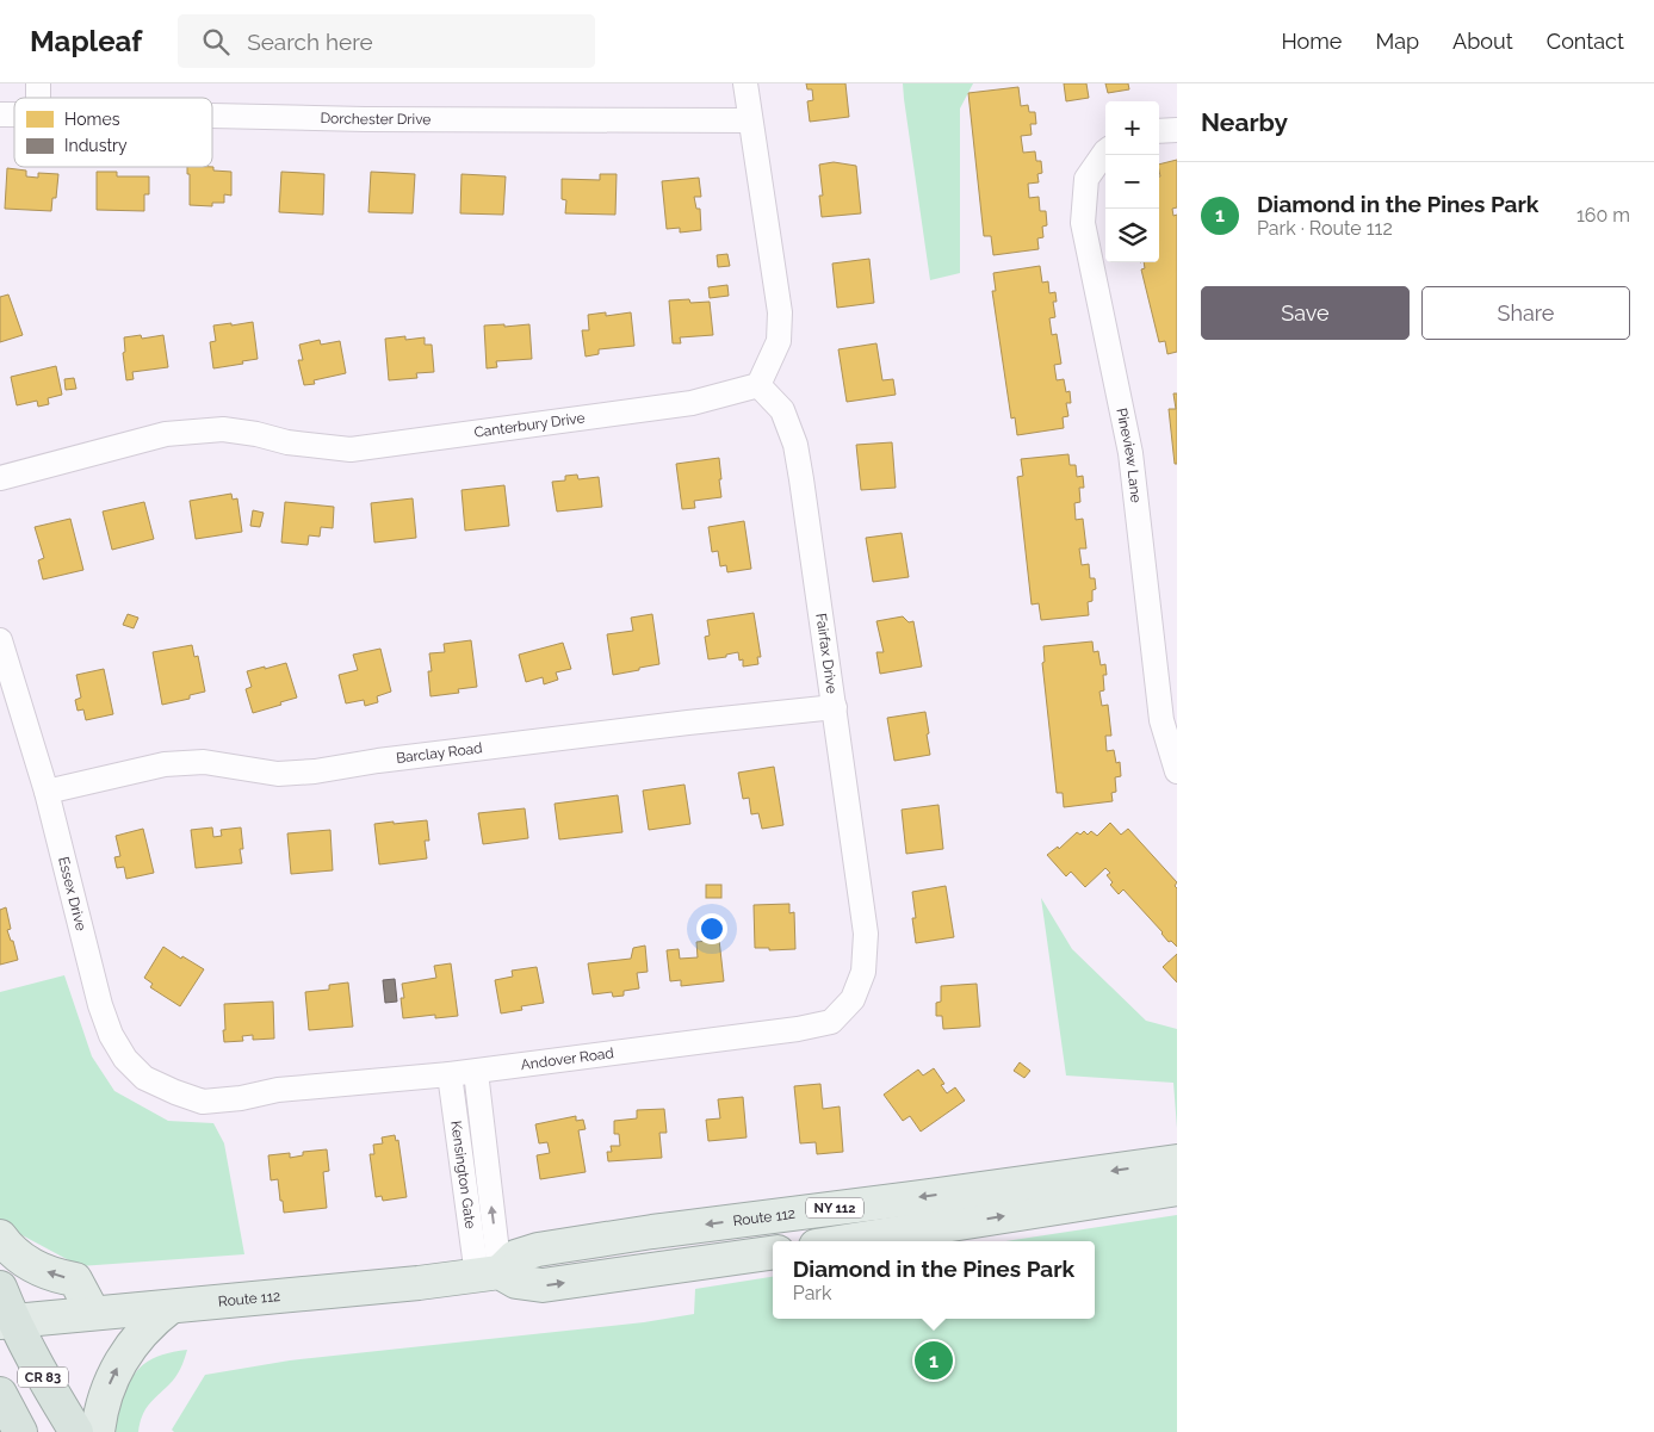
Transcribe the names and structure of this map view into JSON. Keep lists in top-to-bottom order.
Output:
{
  "streets": {
    "highway": ["CR 83"],
    "main road": ["NY 112", "Route 112"],
    "street": [
      "Dorchester Drive",
      "Canterbury Drive",
      "Pineview Lane",
      "Fairfax Drive",
      "Barclay Road",
      "Essex Drive",
      "Andover Road",
      "Kensington Gate"
    ]
  },
  "crossings": [
    ["Canterbury Drive", "Fairfax Drive"],
    ["Fairfax Drive", "Barclay Road"],
    ["Fairfax Drive", "Andover Road"],
    ["Barclay Road", "Essex Drive"],
    ["Essex Drive", "Andover Road"],
    ["Andover Road", "Kensington Gate"],
    ["Kensington Gate", "Route 112"],
    ["Route 112", "CR 83"]
  ],
  "legend": ["Homes", "Industry"],
  "page": {
    "header": "Mapleaf",
    "search": "Search here",
    "nav": [
      "Home",
      "Map",
      "About",
      "Contact"
    ],
    "heading": "Nearby",
    "map_buttons": ["+", "−"],
    "list": [
      {
        "mark": "1",
        "name": "Diamond in the Pines Park",
        "note": "Park · Route 112",
        "value": "160 m"
      }
    ],
    "buttons": ["Save", "Share"],
    "popup": ["Diamond in the Pines Park", "Park"],
    "pins": "1"
  }
}
